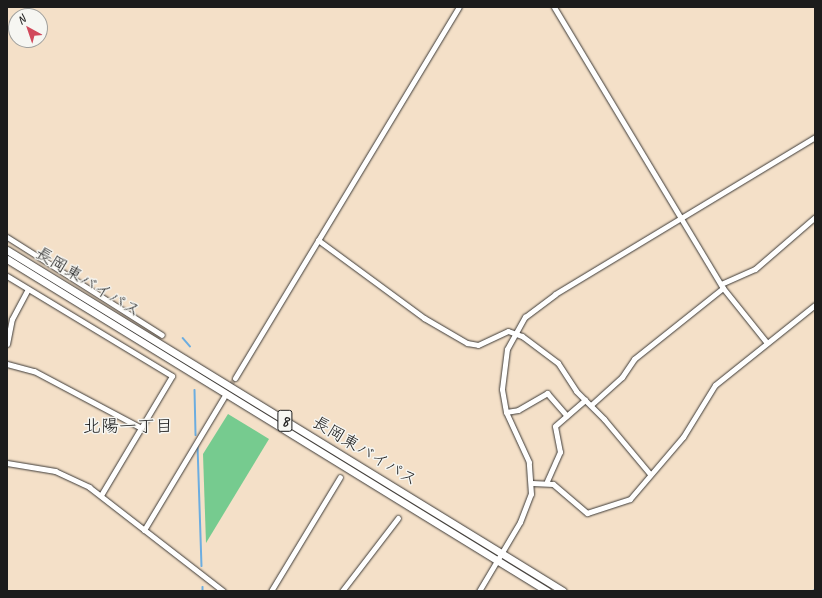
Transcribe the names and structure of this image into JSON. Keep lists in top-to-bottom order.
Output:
{
  "streets": {
    "highway": ["長岡東バイパス", "8"]
  },
  "districts": ["北陽一丁目"],
  "north": "top left"
}
